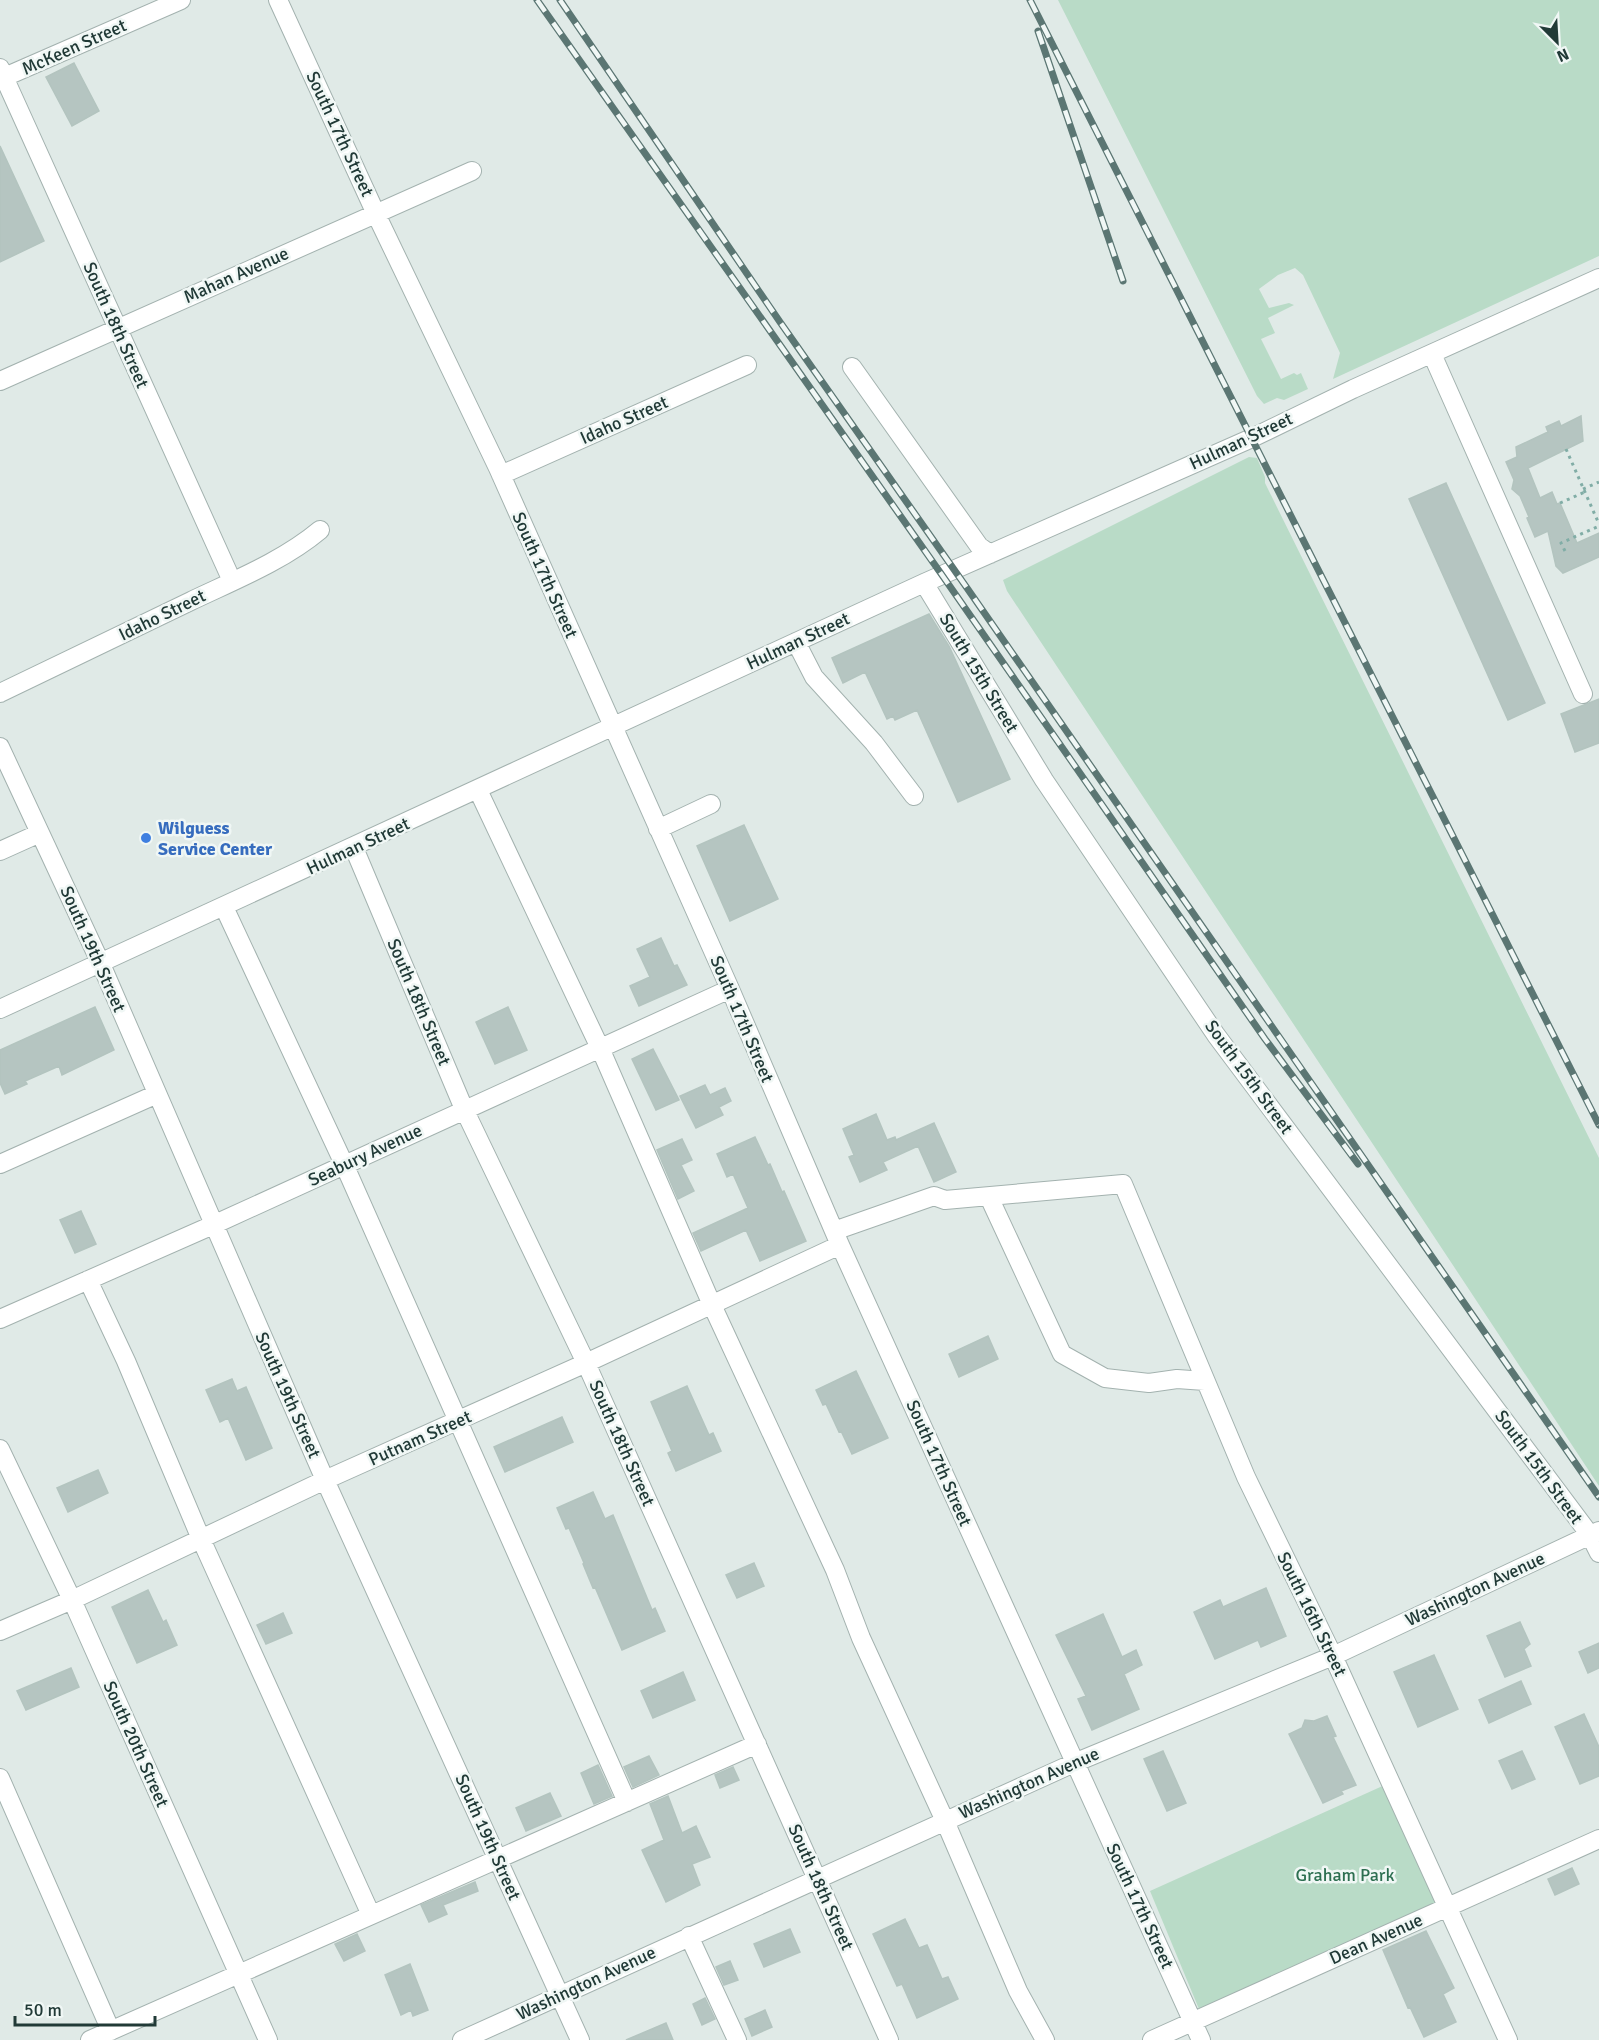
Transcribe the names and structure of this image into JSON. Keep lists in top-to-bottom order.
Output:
{
  "streets": {
    "street": [
      "McKeen Street",
      "South 17th Street",
      "Mahan Avenue",
      "South 18th Street",
      "Idaho Street",
      "Hulman Street",
      "South 15th Street",
      "South 19th Street",
      "Seabury Avenue",
      "Putnam Street",
      "Washington Avenue",
      "South 16th Street",
      "South 20th Street",
      "Dean Avenue"
    ]
  },
  "crossings": [
    ["McKeen Street", "South 18th Street"],
    ["South 17th Street", "Mahan Avenue"],
    ["South 17th Street", "Idaho Street"],
    ["South 17th Street", "Hulman Street"],
    ["South 17th Street", "Seabury Avenue"],
    ["South 17th Street", "Putnam Street"],
    ["South 17th Street", "Washington Avenue"],
    ["South 17th Street", "Dean Avenue"],
    ["Mahan Avenue", "South 18th Street"],
    ["South 18th Street", "Idaho Street"],
    ["South 18th Street", "Hulman Street"],
    ["South 18th Street", "Seabury Avenue"],
    ["South 18th Street", "Putnam Street"],
    ["South 18th Street", "Washington Avenue"],
    ["Hulman Street", "South 15th Street"],
    ["Hulman Street", "South 19th Street"],
    ["South 15th Street", "Washington Avenue"],
    ["South 19th Street", "Seabury Avenue"],
    ["South 19th Street", "Putnam Street"],
    ["South 19th Street", "Washington Avenue"],
    ["Putnam Street", "South 16th Street"],
    ["Putnam Street", "South 20th Street"],
    ["Washington Avenue", "South 16th Street"],
    ["South 16th Street", "Dean Avenue"]
  ],
  "parks": ["Graham Park"],
  "places": ["Wilguess Service Center"],
  "scale_bar": "50 m",
  "north": "bottom right"
}
